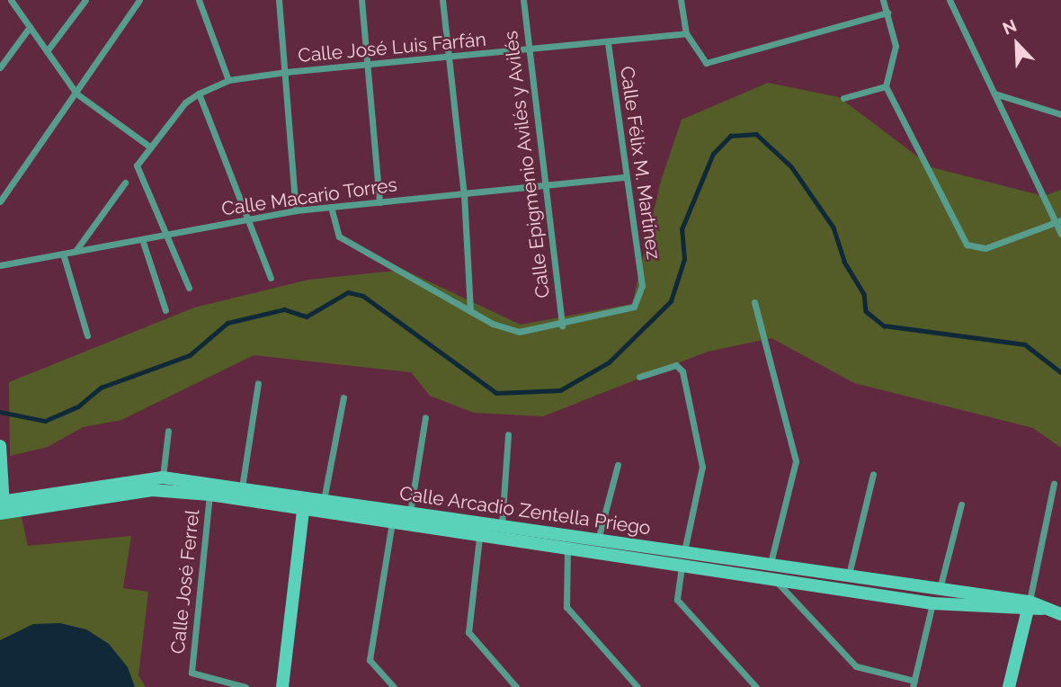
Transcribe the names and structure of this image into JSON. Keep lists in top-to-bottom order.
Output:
{
  "streets": {
    "street": [
      "Calle José Luis Farfán",
      "Calle Félix M. Martínez",
      "Calle Epigmenio Avilés y Avilés",
      "Calle Macario Torres",
      "Calle Arcadio Zentella Priego",
      "Calle José Ferrel"
    ]
  },
  "crossings": [
    ["Calle José Luis Farfán", "Calle Félix M. Martínez"],
    ["Calle José Luis Farfán", "Calle Epigmenio Avilés y Avilés"],
    ["Calle José Luis Farfán", "Calle Macario Torres"],
    ["Calle Félix M. Martínez", "Calle Epigmenio Avilés y Avilés"],
    ["Calle Félix M. Martínez", "Calle Macario Torres"],
    ["Calle Epigmenio Avilés y Avilés", "Calle Macario Torres"],
    ["Calle Arcadio Zentella Priego", "Calle José Ferrel"]
  ],
  "north": "top left"
}
